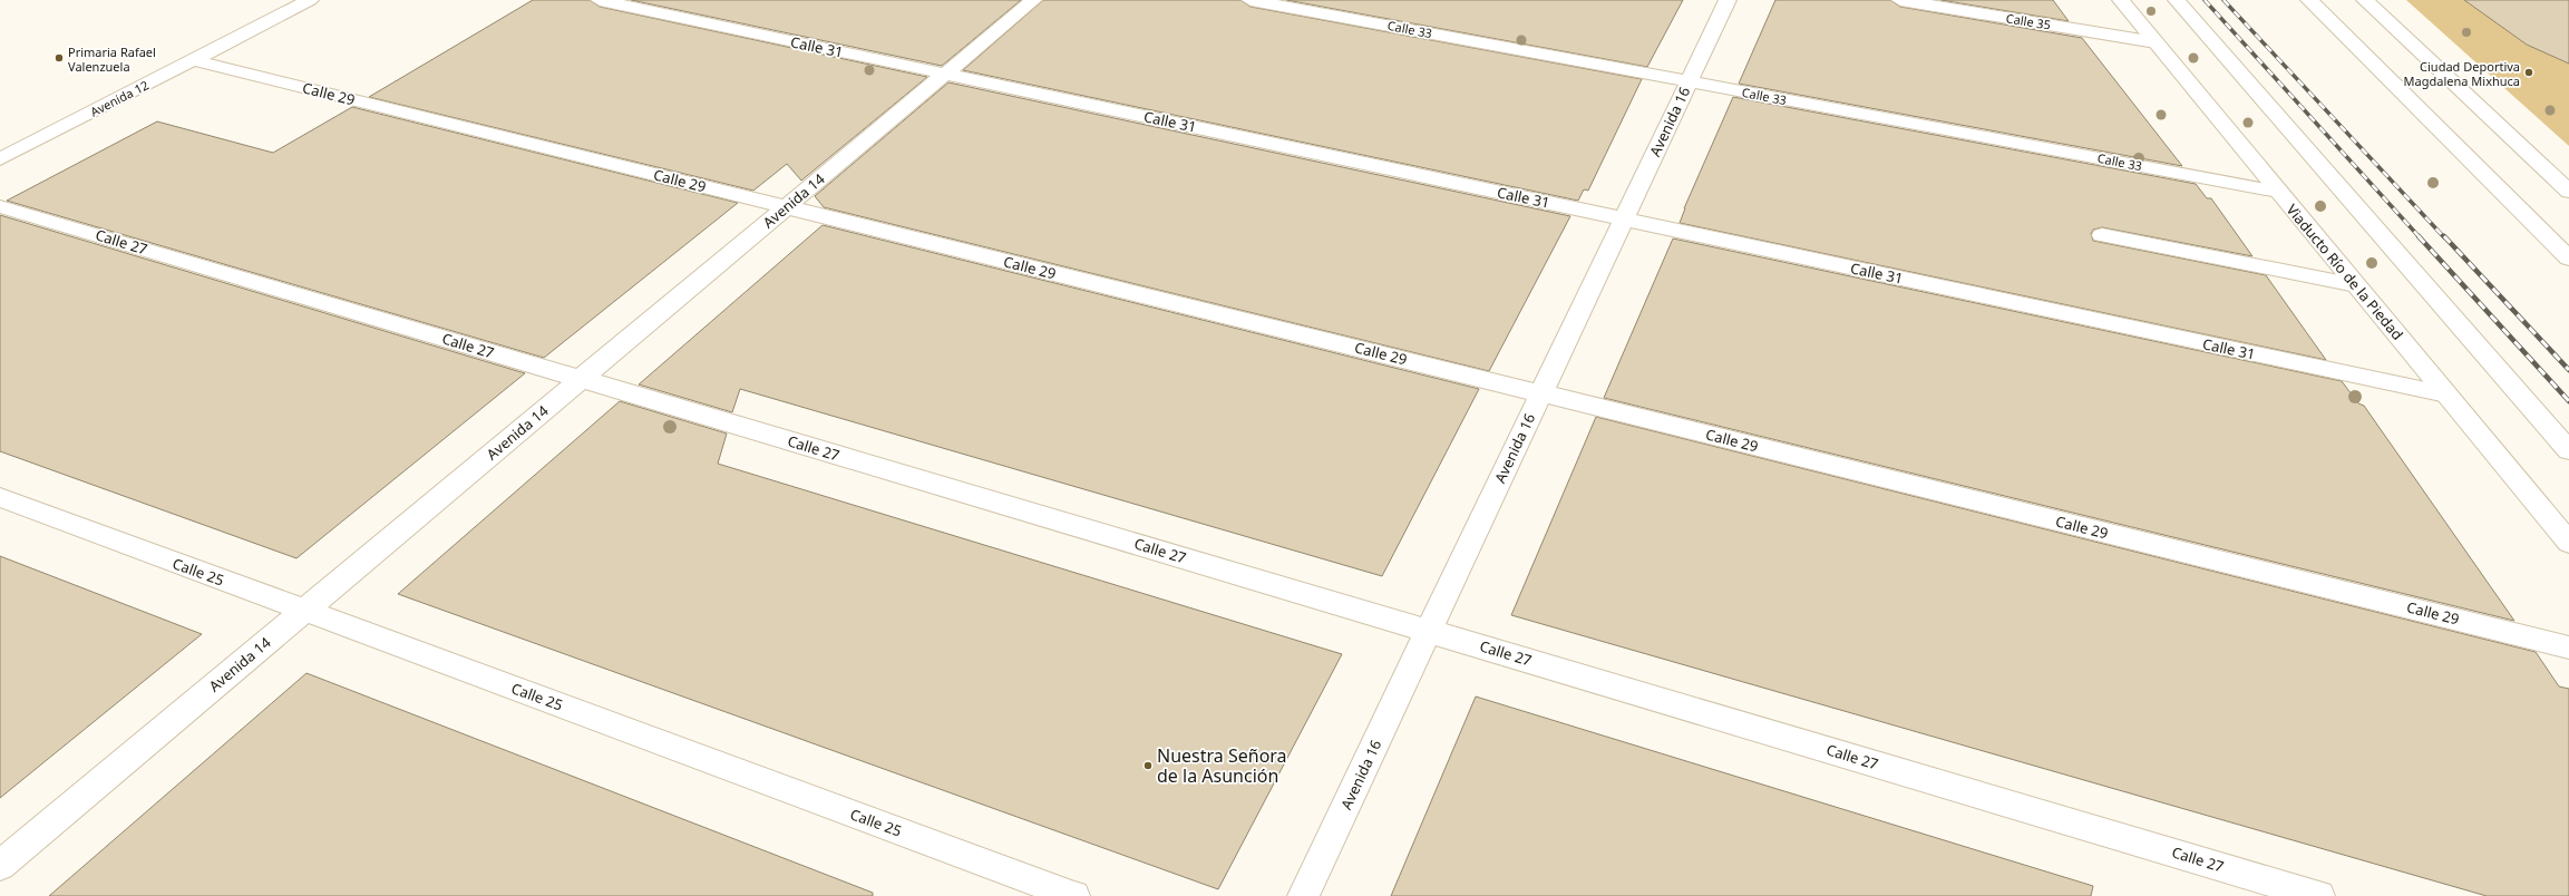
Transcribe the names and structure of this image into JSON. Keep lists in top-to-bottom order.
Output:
{
  "streets": {
    "street": [
      "Calle 35",
      "Calle 33",
      "Calle 31",
      "Calle 29",
      "Avenida 12",
      "Avenida 16",
      "Avenida 14",
      "Calle 27",
      "Viaducto Río de la Piedad",
      "Calle 25"
    ]
  },
  "crossings": [
    ["Calle 35", "Viaducto Río de la Piedad"],
    ["Calle 33", "Avenida 16"],
    ["Calle 33", "Viaducto Río de la Piedad"],
    ["Calle 31", "Avenida 16"],
    ["Calle 31", "Avenida 14"],
    ["Calle 31", "Viaducto Río de la Piedad"],
    ["Calle 29", "Avenida 12"],
    ["Calle 29", "Avenida 16"],
    ["Calle 29", "Avenida 14"],
    ["Avenida 16", "Calle 27"],
    ["Avenida 14", "Calle 27"],
    ["Avenida 14", "Calle 25"]
  ],
  "places": ["Primaria Rafael Valenzuela", "Ciudad Deportiva Magdalena Mixhuca", "Nuestra Señora de la Asunción"]
}
